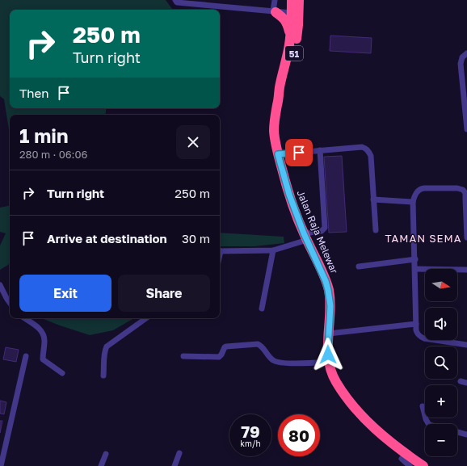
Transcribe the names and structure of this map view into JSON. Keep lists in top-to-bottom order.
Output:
{
  "streets": {
    "highway": ["51", "Jalan Raja Melewar"]
  },
  "districts": ["TAMAN SEMA"],
  "north": "right",
  "page": {
    "turn": ["250 m", "Turn right"],
    "then": "Then",
    "heading": ["1 min", "280 m · 06:06"],
    "list": [
      {
        "name": "Turn right",
        "value": "250 m"
      },
      {
        "name": "Arrive at destination",
        "value": "30 m"
      }
    ],
    "buttons": ["Exit", "Share"],
    "map_buttons": ["+", "−"],
    "speed": "79 km/h",
    "limit": "80"
  }
}
